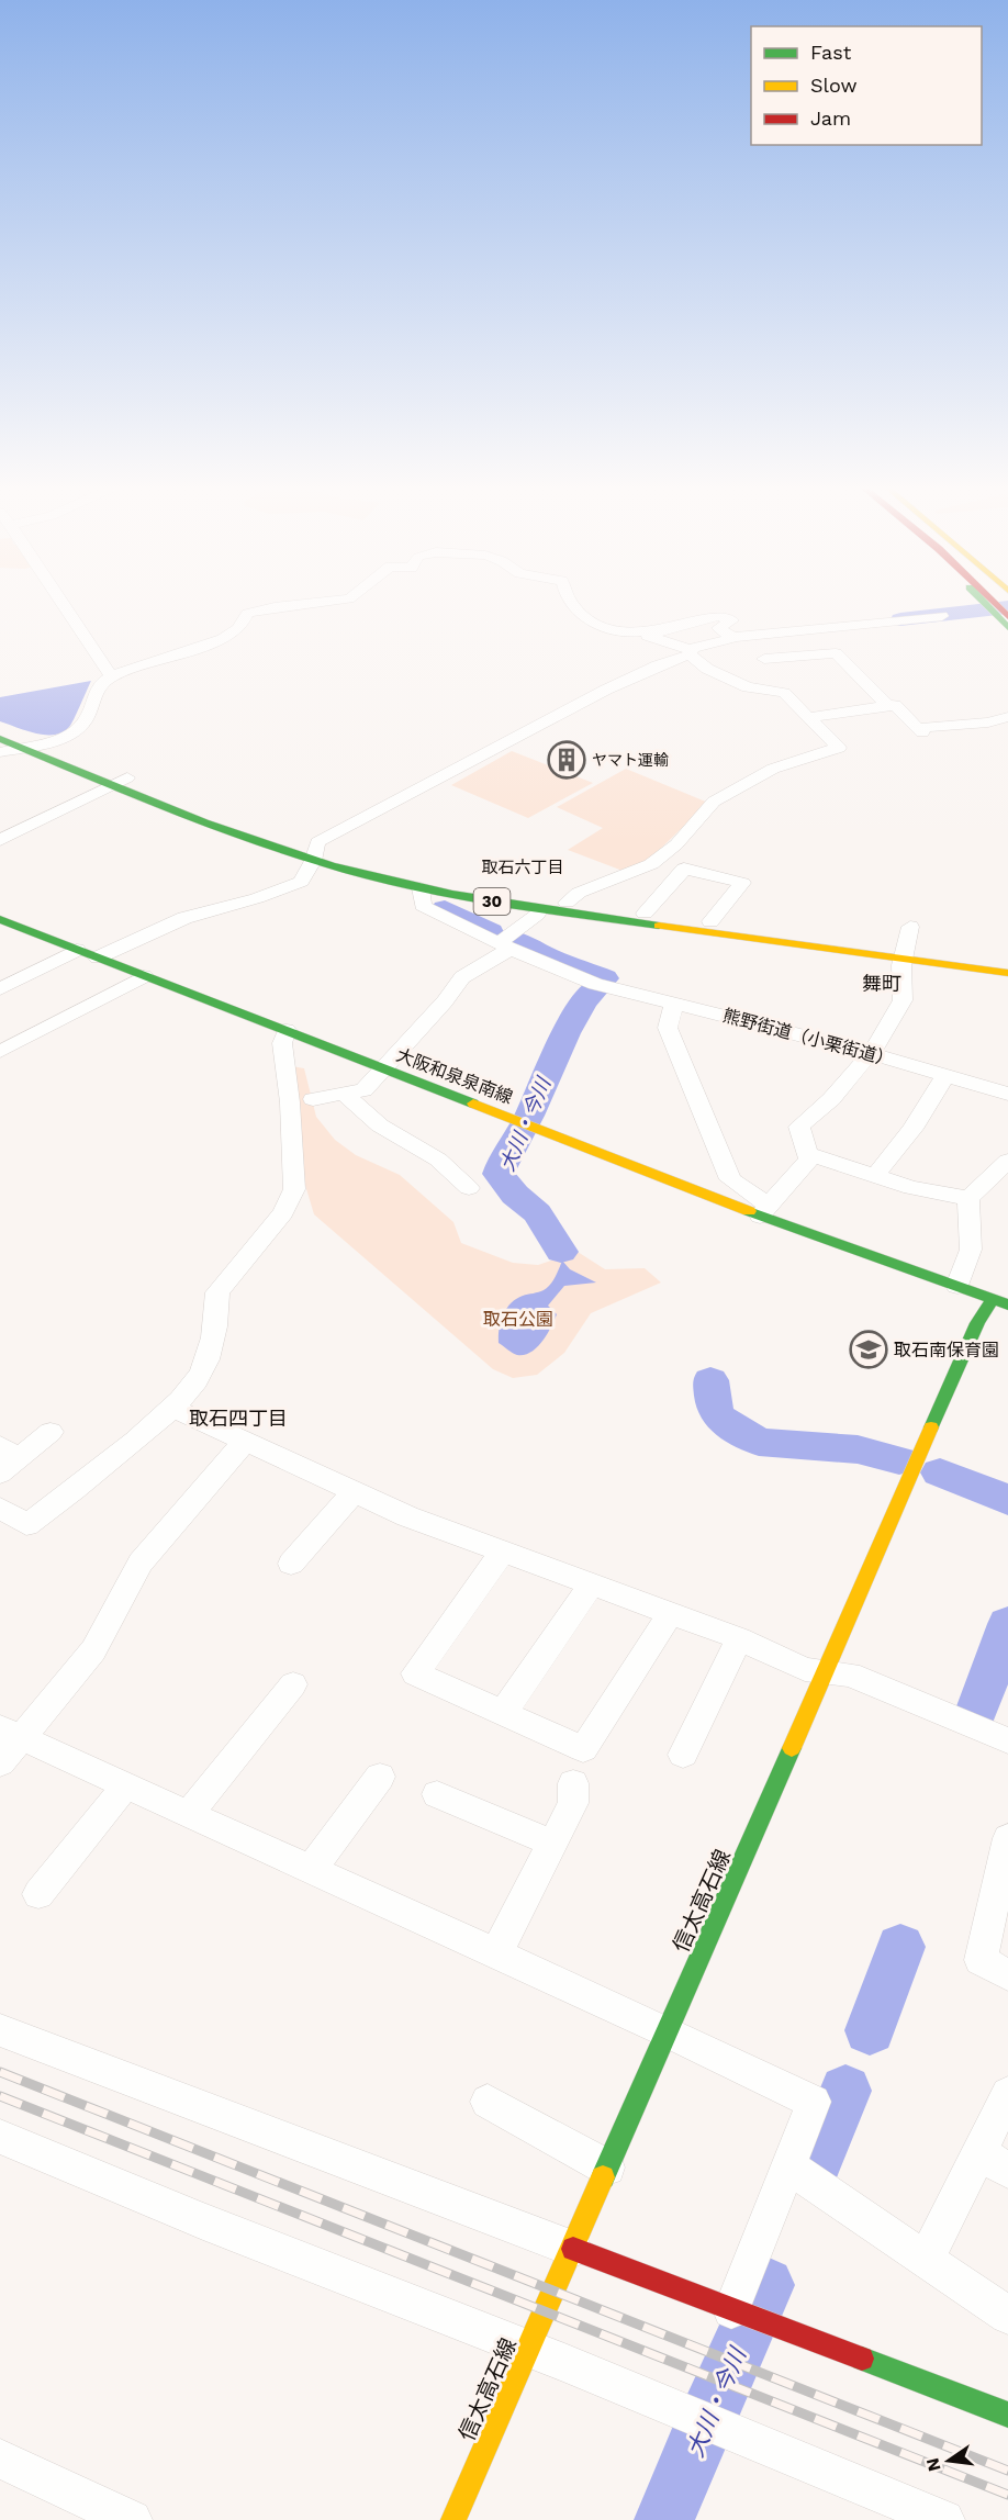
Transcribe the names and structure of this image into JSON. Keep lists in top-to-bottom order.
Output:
{
  "streets": {
    "main road": ["30", "大阪和泉泉南線", "信太高石線"],
    "street": ["熊野街道（小栗街道）"]
  },
  "crossings": [
    ["30", "熊野街道（小栗街道）"],
    ["大阪和泉泉南線", "信太高石線"]
  ],
  "districts": ["取石六丁目", "舞町", "取石四丁目"],
  "water": ["大川・今川"],
  "parks": ["取石公園"],
  "places": {
    "building": ["ヤマト運輸"],
    "school or university": ["取石南保育園"]
  },
  "legend": ["Fast", "Slow", "Jam"],
  "north": "left"
}
